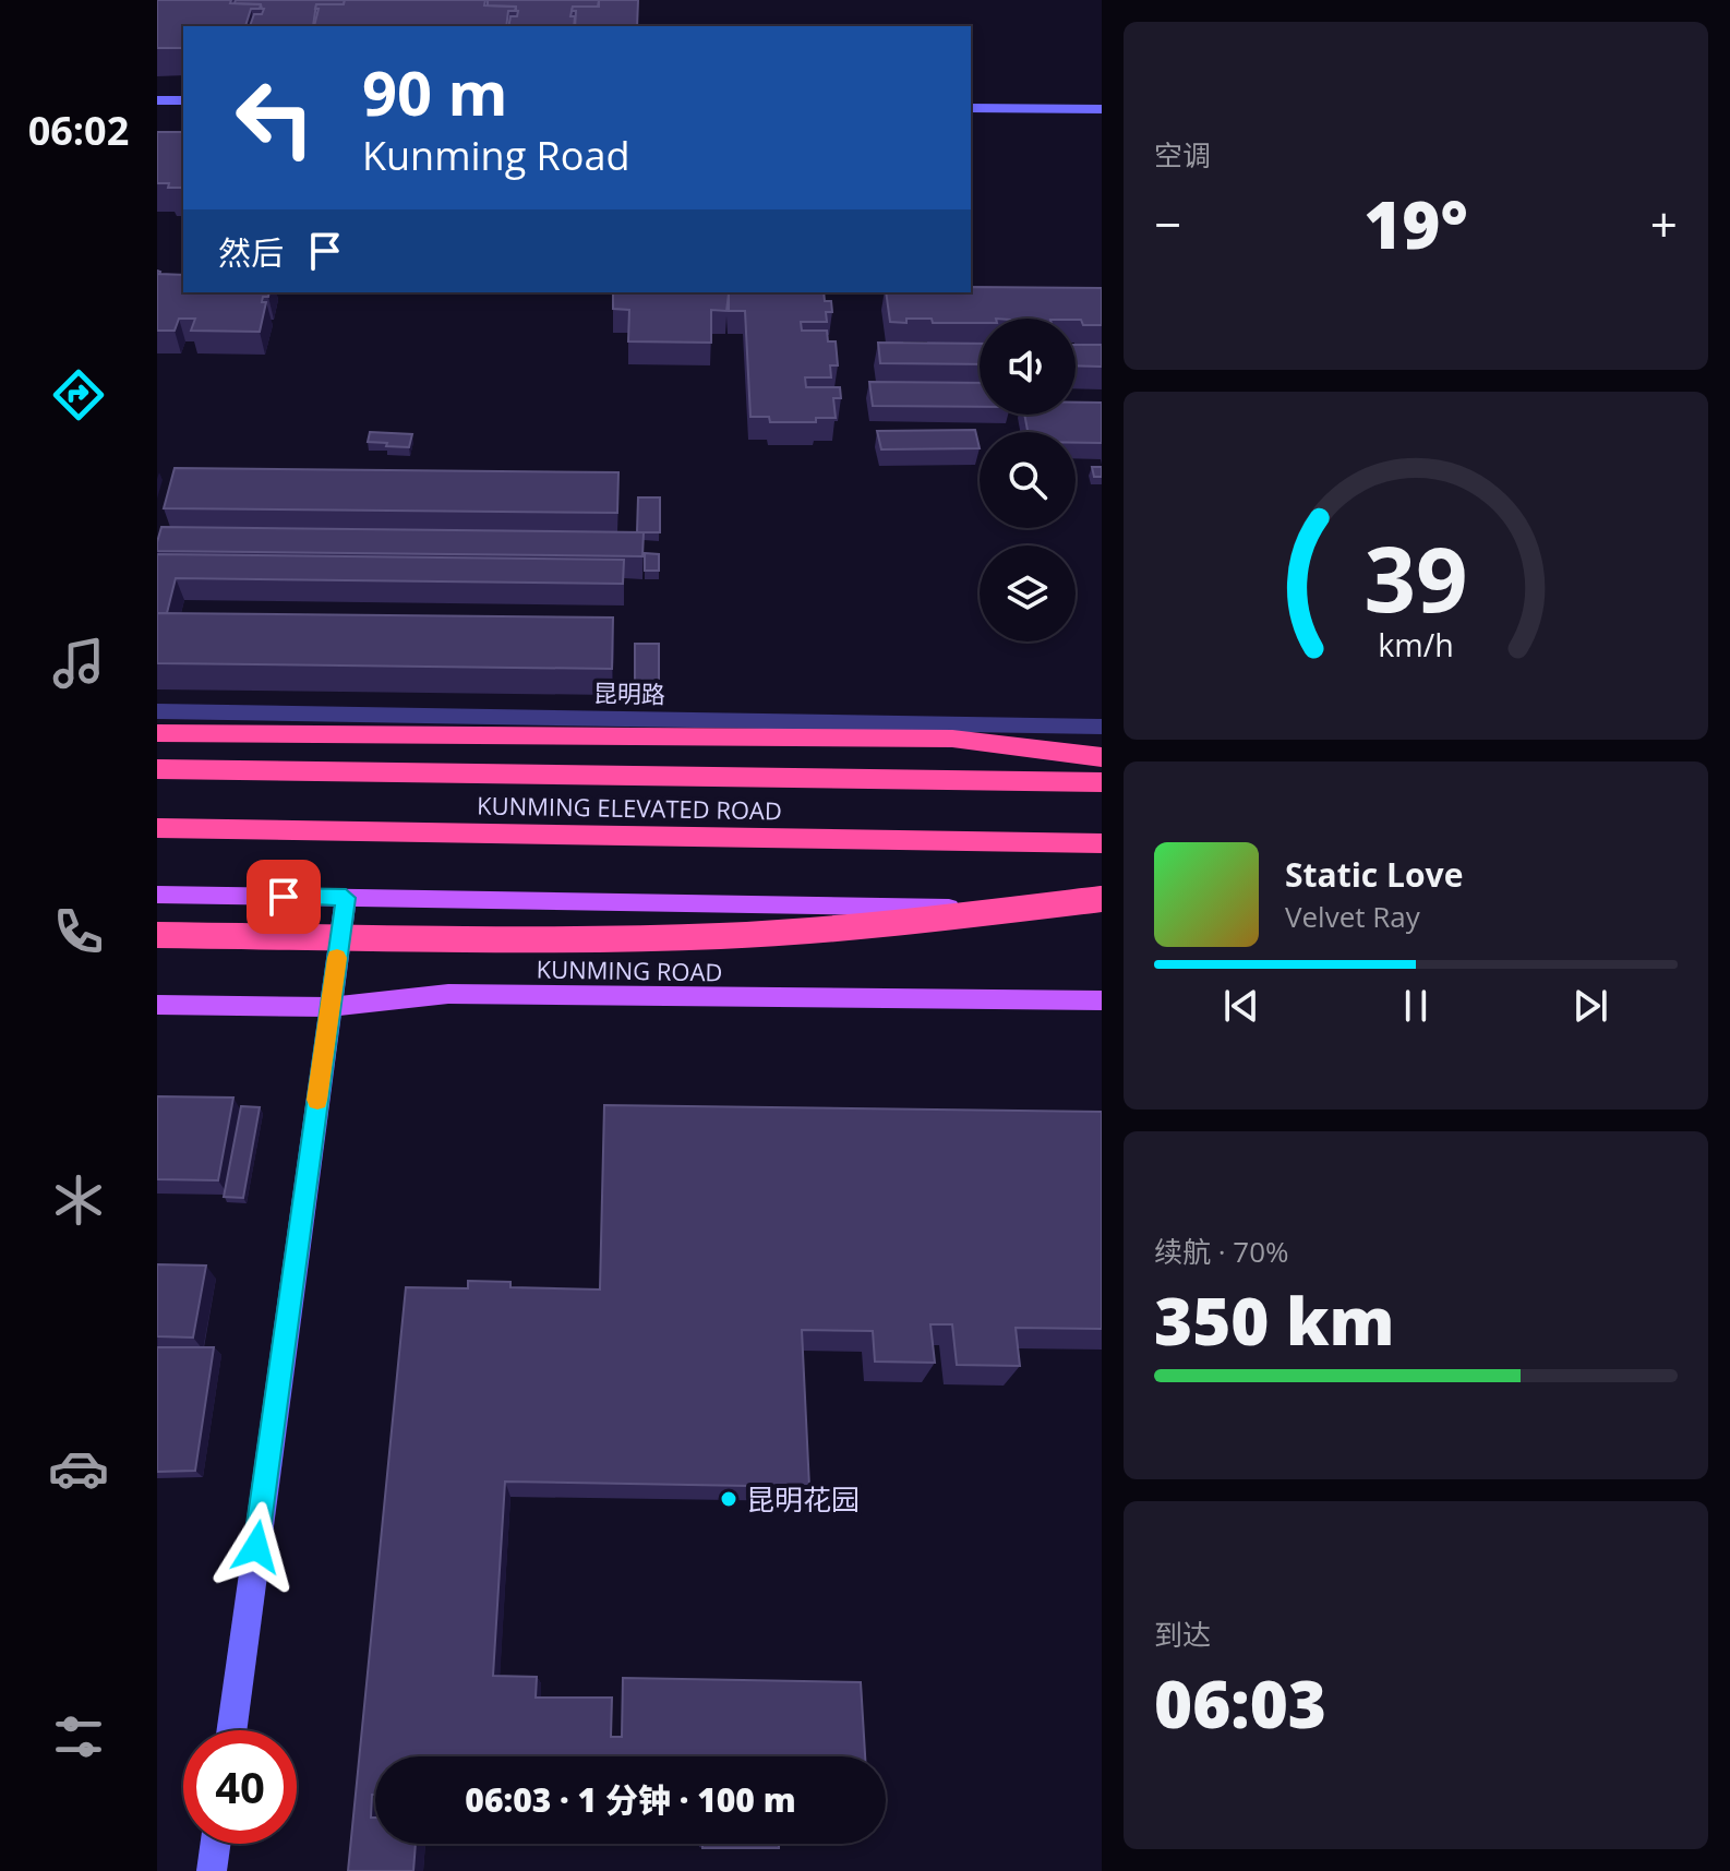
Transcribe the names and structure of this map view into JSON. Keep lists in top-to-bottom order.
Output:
{
  "streets": {
    "highway": ["KUNMING ELEVATED ROAD"],
    "main road": ["KUNMING ROAD"],
    "street": ["昆明路"]
  },
  "places": ["昆明花园"],
  "page": {
    "tabs": "06:02",
    "tile": [
      "空调",
      ["续航 · 70%", "350 km"],
      ["到达", "06:03"]
    ],
    "turn": ["90 m", "Kunming Road"],
    "heat": ["−", "19°", "+"],
    "then": "然后",
    "song": ["Static Love", "Velvet Ray"],
    "limit": "40",
    "trip": "06:03 · 1 分钟 · 100 m",
    "gauge": ["39", "km/h"]
  }
}
